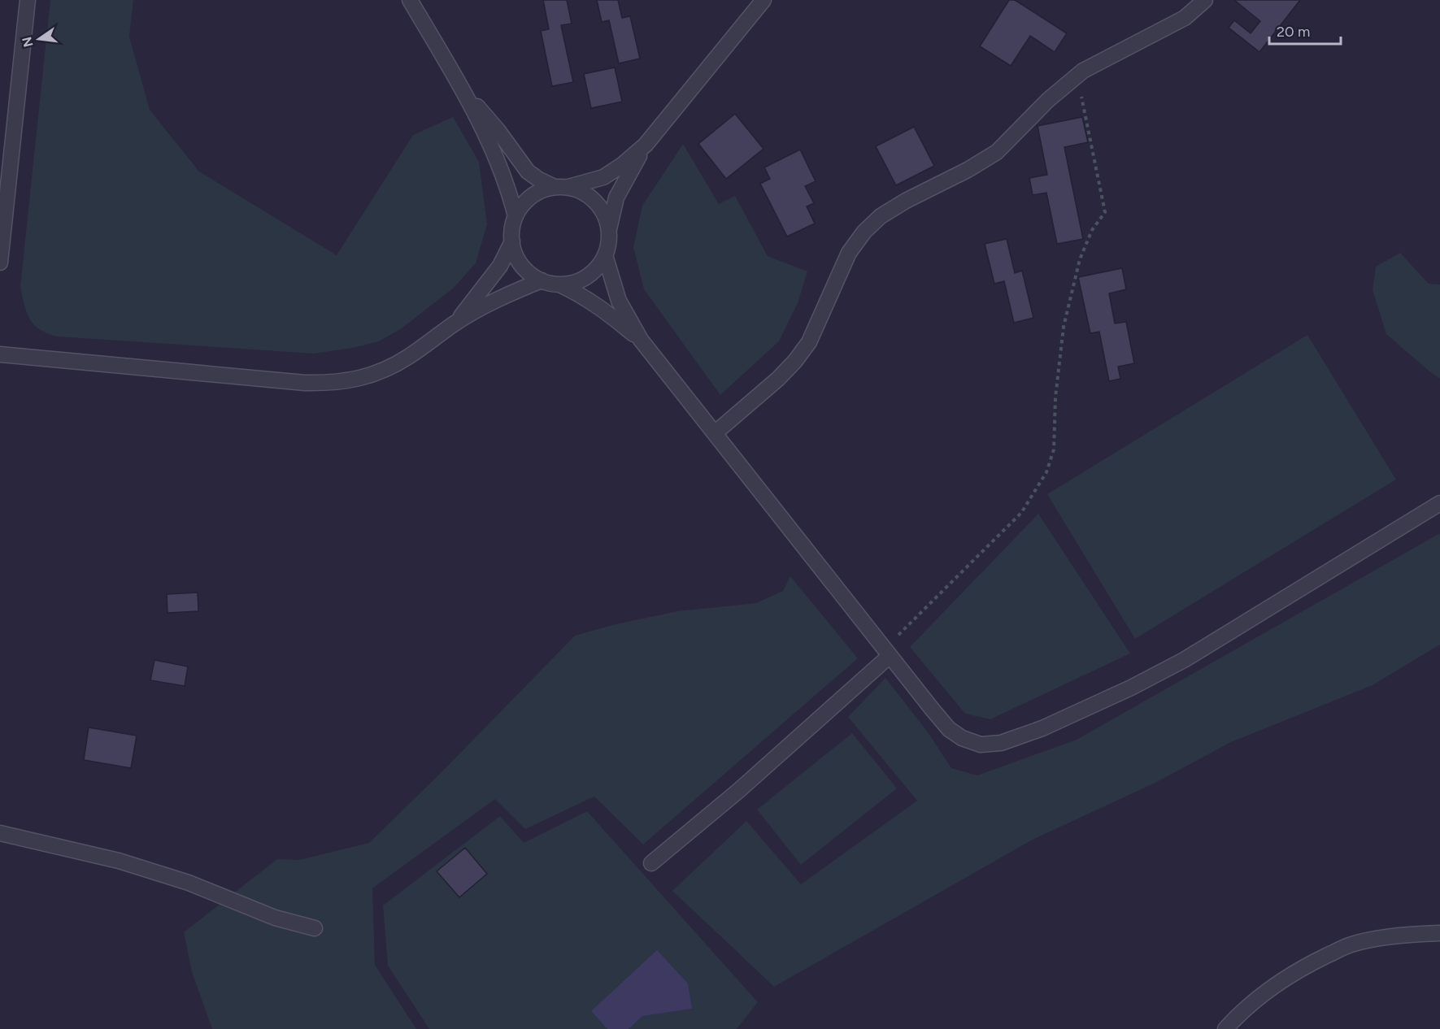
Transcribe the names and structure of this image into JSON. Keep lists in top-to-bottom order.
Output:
{
  "scale_bar": "20 m",
  "north": "left"
}
